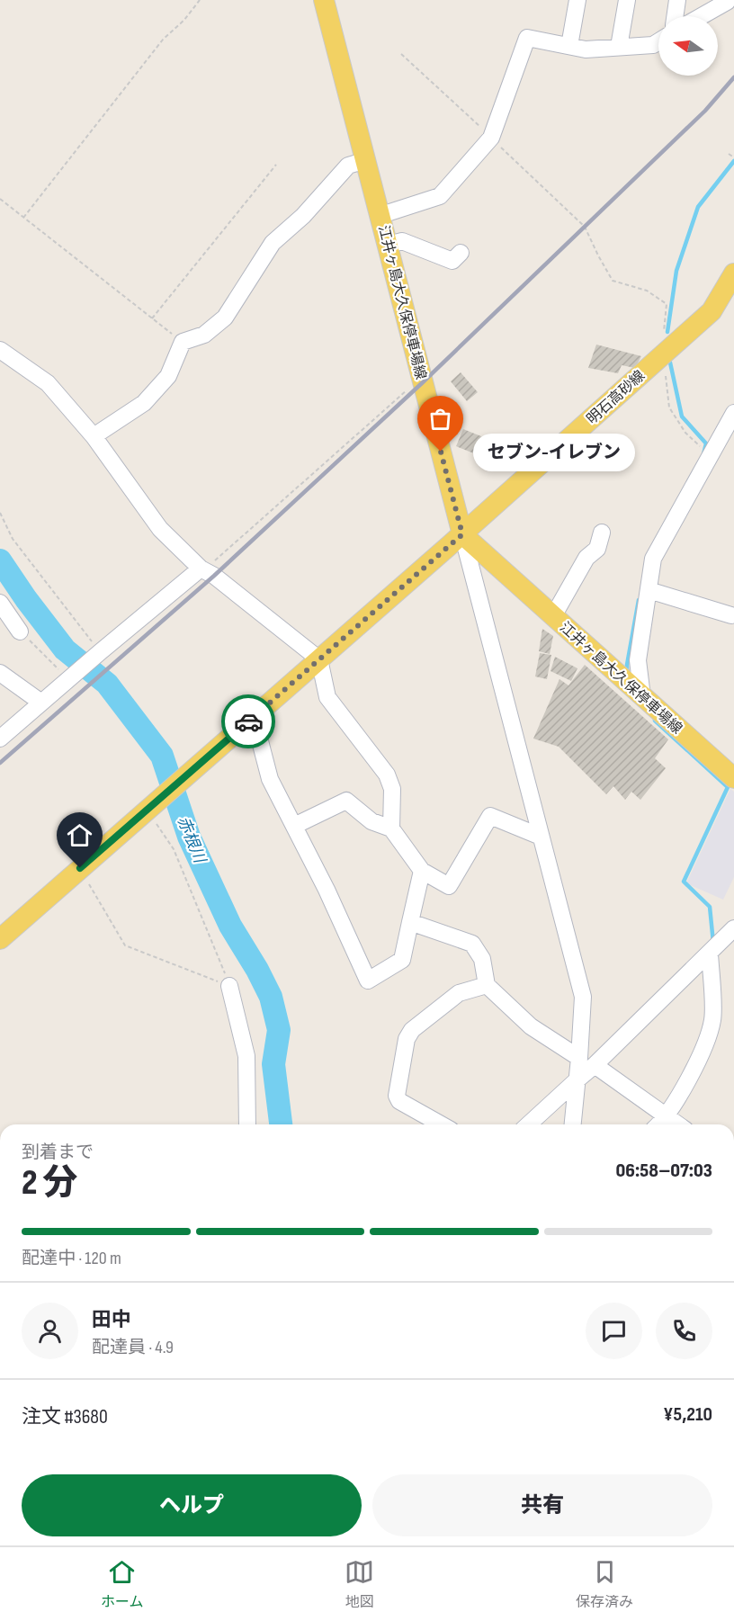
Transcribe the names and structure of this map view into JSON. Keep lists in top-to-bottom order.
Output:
{
  "streets": {
    "main road": ["江井ヶ島大久保停車場線", "明石高砂線"]
  },
  "crossings": [
    ["江井ヶ島大久保停車場線", "明石高砂線"]
  ],
  "water": ["赤根川"],
  "places": ["セブン-イレブン"],
  "north": "left",
  "page": {
    "bubble": "セブン-イレブン",
    "heading": ["2 分", "到着まで", "06:58–07:03"],
    "panel": [
      "田中",
      "配達員 · 4.9",
      "注文 #3680",
      "¥5,210"
    ],
    "bar": "配達中 · 120 m",
    "buttons": ["ヘルプ", "共有"],
    "tabs": ["ホーム", "地図", "保存済み"]
  }
}
